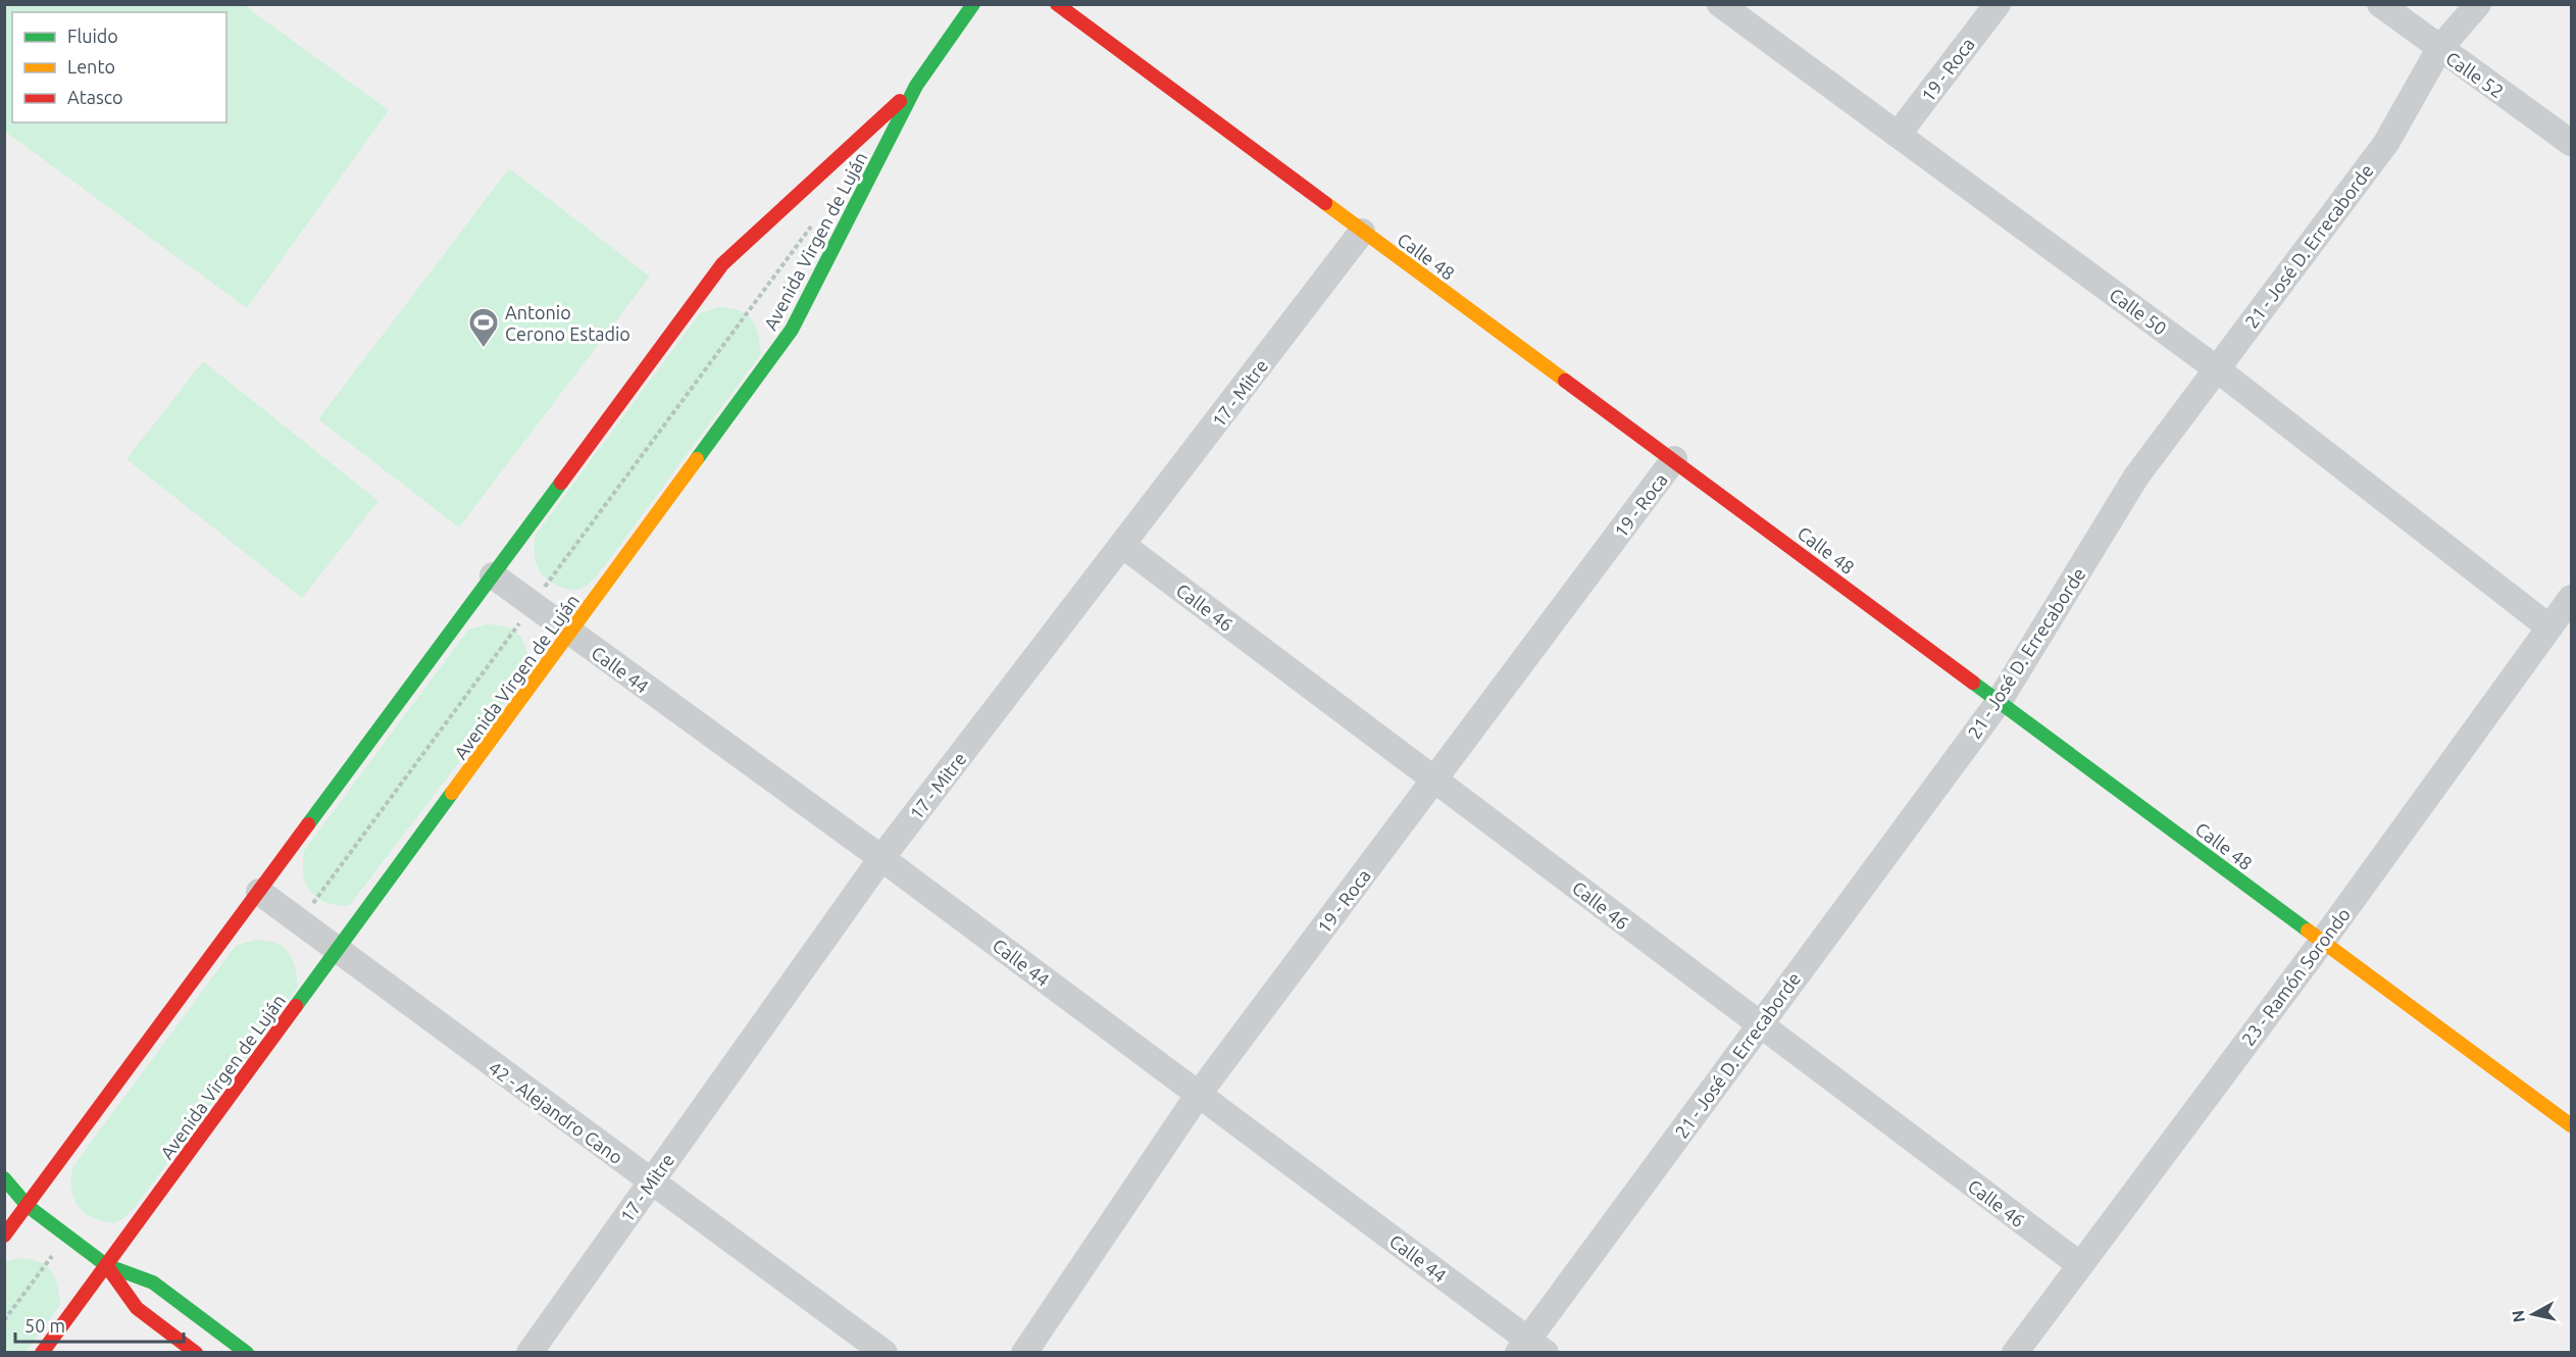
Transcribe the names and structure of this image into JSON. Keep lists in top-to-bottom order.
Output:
{
  "streets": {
    "street": [
      "19 - Roca",
      "Calle 52",
      "Avenida Virgen de Luján",
      "21 - José D. Errecaborde",
      "Calle 48",
      "Calle 50",
      "17 - Mitre",
      "Calle 46",
      "Calle 44",
      "23 - Ramón Sorondo",
      "42 - Alejandro Cano"
    ]
  },
  "crossings": [
    ["19 - Roca", "Calle 48"],
    ["19 - Roca", "Calle 50"],
    ["19 - Roca", "Calle 46"],
    ["19 - Roca", "Calle 44"],
    ["Calle 52", "21 - José D. Errecaborde"],
    ["Avenida Virgen de Luján", "Calle 44"],
    ["Avenida Virgen de Luján", "42 - Alejandro Cano"],
    ["21 - José D. Errecaborde", "Calle 48"],
    ["21 - José D. Errecaborde", "Calle 50"],
    ["21 - José D. Errecaborde", "Calle 46"],
    ["21 - José D. Errecaborde", "Calle 44"],
    ["Calle 48", "17 - Mitre"],
    ["Calle 48", "23 - Ramón Sorondo"],
    ["Calle 50", "23 - Ramón Sorondo"],
    ["17 - Mitre", "Calle 46"],
    ["17 - Mitre", "Calle 44"],
    ["17 - Mitre", "42 - Alejandro Cano"],
    ["Calle 46", "23 - Ramón Sorondo"]
  ],
  "places": {
    "sports": ["Antonio Cerono Estadio"]
  },
  "legend": ["Fluido", "Lento", "Atasco"],
  "scale_bar": "50 m",
  "north": "left"
}
